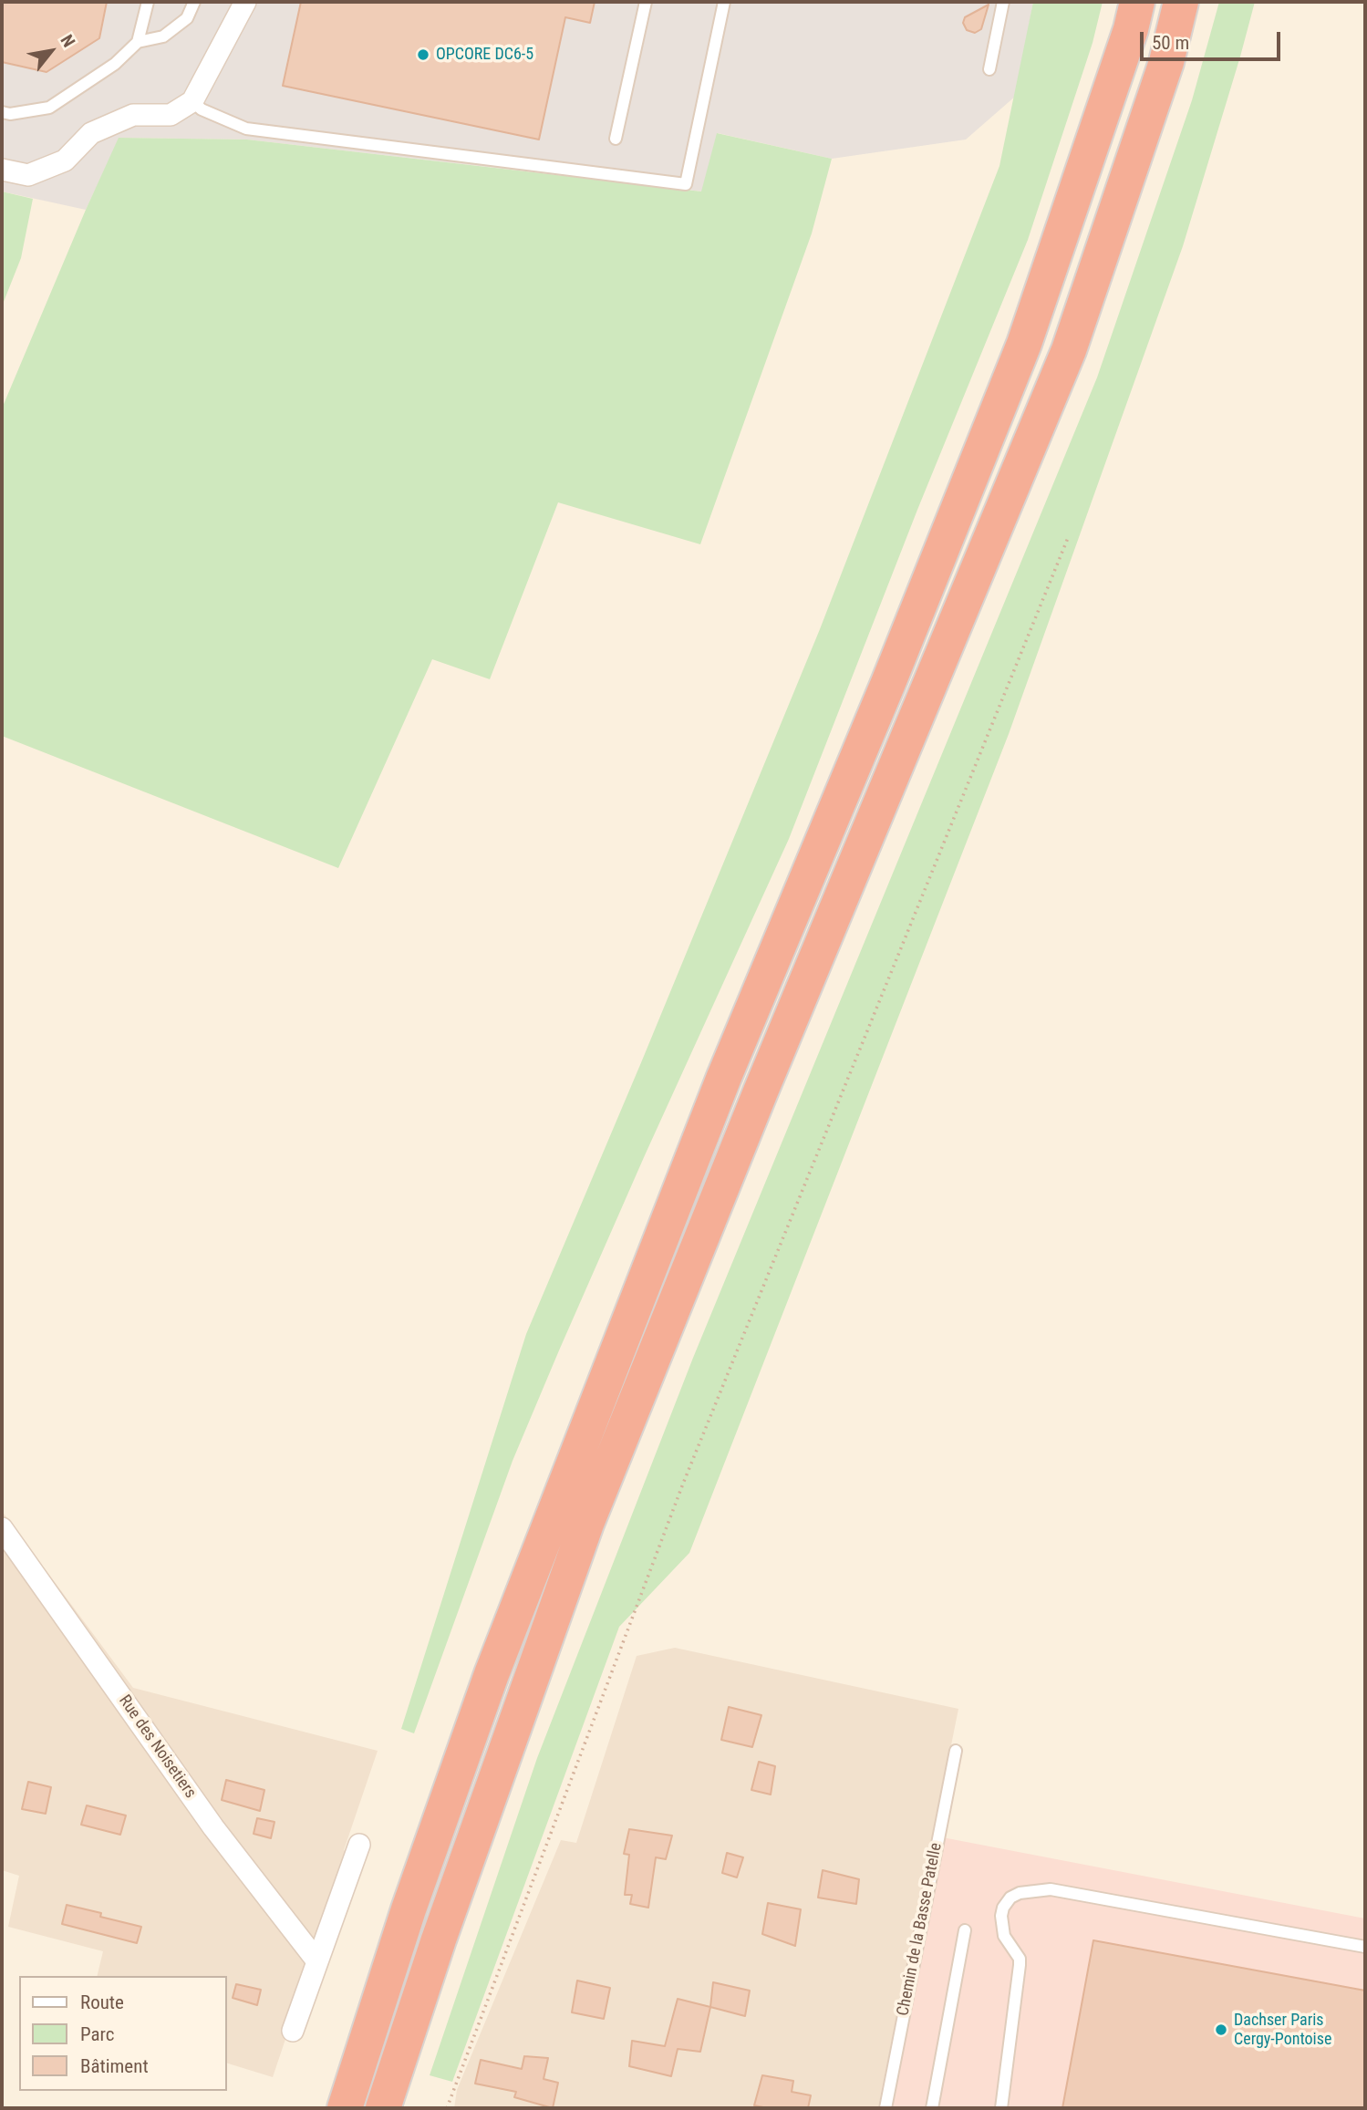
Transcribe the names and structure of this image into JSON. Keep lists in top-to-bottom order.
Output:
{
  "streets": {
    "street": ["Rue des Noisetiers"],
    "lane": ["Chemin de la Basse Patelle"]
  },
  "places": ["OPCORE DC6-5", "Dachser Paris Cergy-Pontoise"],
  "legend": ["Route", "Parc", "Bâtiment"],
  "scale_bar": "50 m",
  "north": "top right"
}
